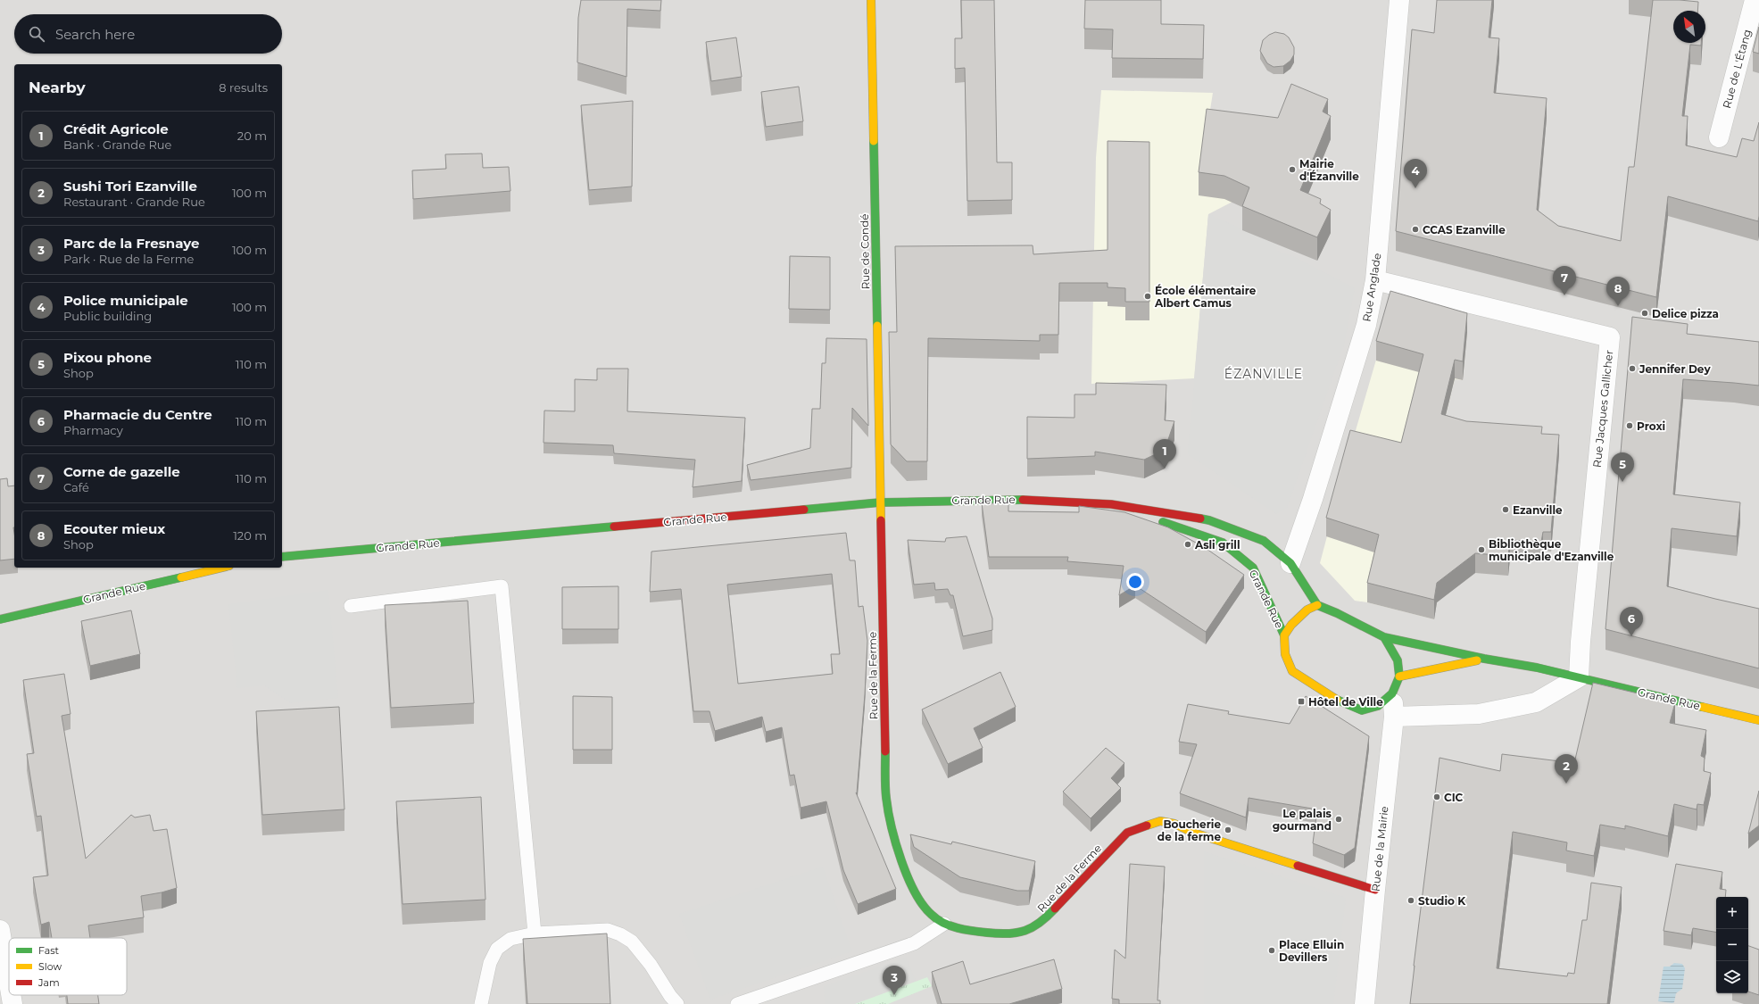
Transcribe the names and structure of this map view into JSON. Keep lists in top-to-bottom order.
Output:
{
  "streets": {
    "main road": ["Rue de Condé", "Grande Rue", "Rue de la Ferme"],
    "street": [
      "Rue de L'Étang",
      "Rue Anglade",
      "Rue Jacques Gallicher",
      "Rue de la Mairie"
    ]
  },
  "crossings": [
    ["Rue de Condé", "Grande Rue"],
    ["Rue de Condé", "Rue de la Ferme"],
    ["Rue Anglade", "Rue Jacques Gallicher"],
    ["Rue Anglade", "Grande Rue"],
    ["Rue Jacques Gallicher", "Grande Rue"],
    ["Grande Rue", "Rue de la Ferme"],
    ["Grande Rue", "Rue de la Mairie"],
    ["Rue de la Ferme", "Rue de la Mairie"]
  ],
  "districts": ["ÉZANVILLE"],
  "places": {
    "other": [
      "Mairie d'Ézanville",
      "CCAS Ezanville",
      "École élémentaire Albert Camus",
      "Delice pizza",
      "Jennifer Dey",
      "Proxi",
      "Ezanville",
      "Asli grill",
      "Bibliothèque municipale d'Ezanville",
      "CIC",
      "Le palais gourmand",
      "Boucherie de la ferme",
      "Studio K",
      "Place Elluin Devillers"
    ],
    "transit": ["Hôtel de Ville"]
  },
  "legend": ["Fast", "Slow", "Jam"],
  "north": "top left",
  "page": {
    "search": "Search here",
    "heading": ["Nearby", "8 results"],
    "list": [
      {
        "mark": "1",
        "name": "Crédit Agricole",
        "note": "Bank · Grande Rue",
        "value": "20 m"
      },
      {
        "mark": "2",
        "name": "Sushi Tori Ezanville",
        "note": "Restaurant · Grande Rue",
        "value": "100 m"
      },
      {
        "mark": "3",
        "name": "Parc de la Fresnaye",
        "note": "Park · Rue de la Ferme",
        "value": "100 m"
      },
      {
        "mark": "4",
        "name": "Police municipale",
        "note": "Public building",
        "value": "100 m"
      },
      {
        "mark": "5",
        "name": "Pixou phone",
        "note": "Shop",
        "value": "110 m"
      },
      {
        "mark": "6",
        "name": "Pharmacie du Centre",
        "note": "Pharmacy",
        "value": "110 m"
      },
      {
        "mark": "7",
        "name": "Corne de gazelle",
        "note": "Café",
        "value": "110 m"
      },
      {
        "mark": "8",
        "name": "Ecouter mieux",
        "note": "Shop",
        "value": "120 m"
      }
    ],
    "pins": [
      "4",
      "7",
      "8",
      "1",
      "5",
      "6",
      "2",
      "3"
    ],
    "map_buttons": ["+", "−"]
  }
}
